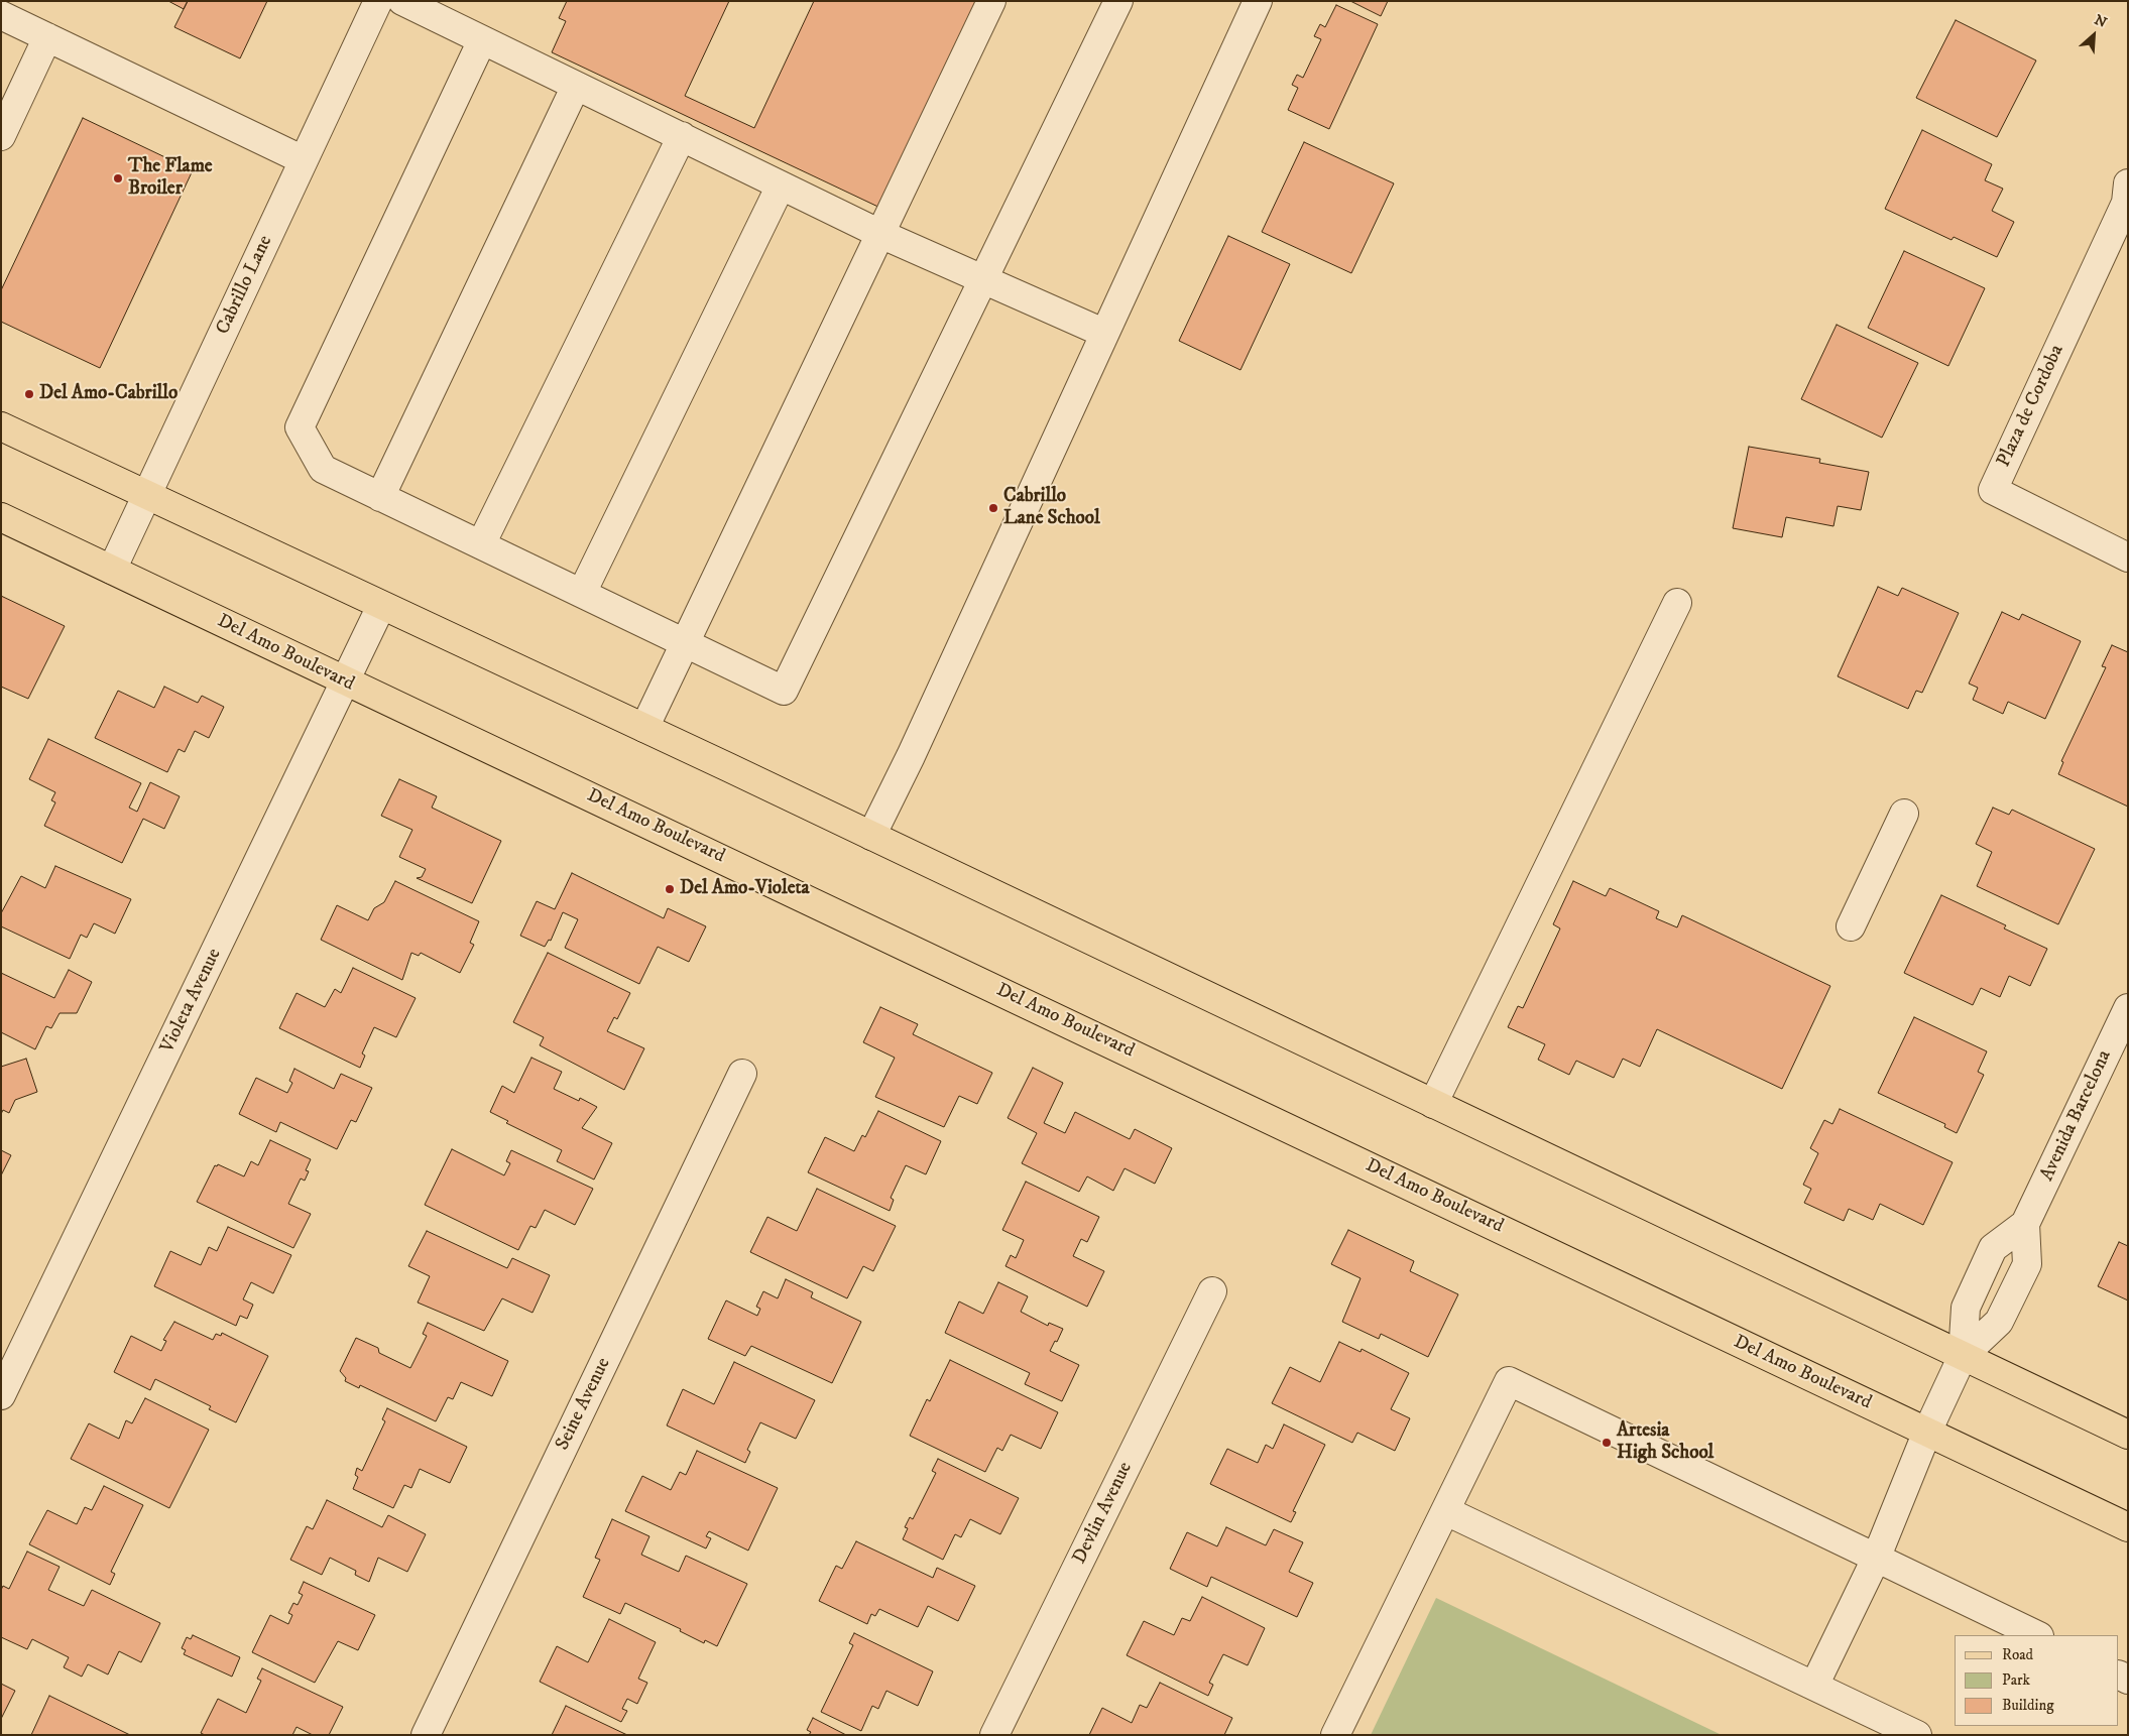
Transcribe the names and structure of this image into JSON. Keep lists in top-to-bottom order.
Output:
{
  "streets": {
    "main road": ["Del Amo Boulevard"],
    "street": [
      "Cabrillo Lane",
      "Plaza de Cordoba",
      "Violeta Avenue",
      "Avenida Barcelona",
      "Seine Avenue",
      "Devlin Avenue"
    ]
  },
  "crossings": [
    ["Cabrillo Lane", "Del Amo Boulevard"],
    ["Del Amo Boulevard", "Violeta Avenue"],
    ["Del Amo Boulevard", "Avenida Barcelona"]
  ],
  "places": [
    "The Flame Broiler",
    "Del Amo-Cabrillo",
    "Cabrillo Lane School",
    "Del Amo-Violeta",
    "Artesia High School"
  ],
  "legend": ["Road", "Park", "Building"],
  "north": "top right"
}
